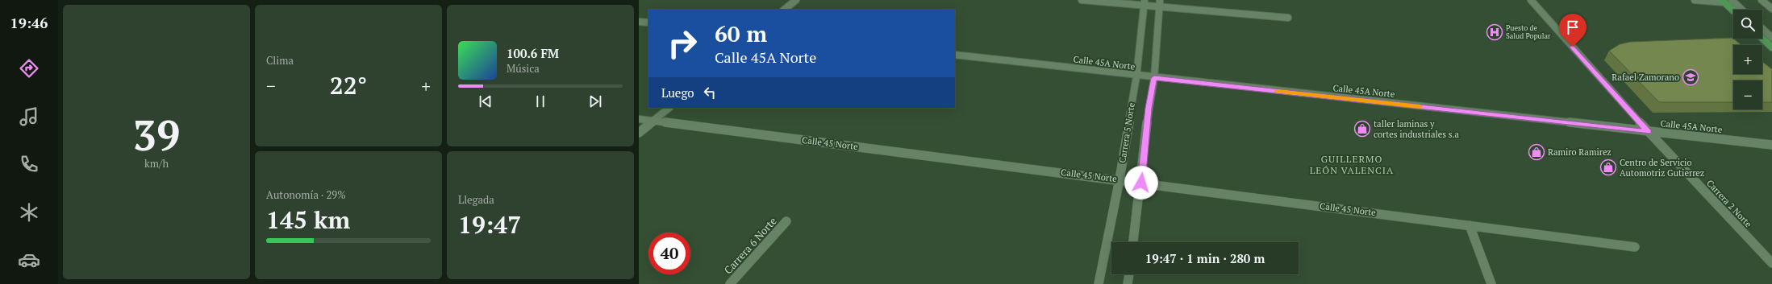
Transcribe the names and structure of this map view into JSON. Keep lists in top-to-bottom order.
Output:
{
  "streets": {
    "street": [
      "Calle 45A Norte",
      "Carrera 5 Norte",
      "Calle 45 Norte",
      "Carrera 2 Norte",
      "Carrera 6 Norte"
    ]
  },
  "crossings": [
    ["Calle 45A Norte", "Carrera 5 Norte"],
    ["Calle 45A Norte", "Carrera 2 Norte"],
    ["Carrera 5 Norte", "Calle 45 Norte"]
  ],
  "districts": ["GUILLERMO LEÓN VALENCIA"],
  "places": {
    "hospital": ["Puesto de Salud Popular"],
    "school or university": ["Rafael Zamorano"],
    "shop": ["taller laminas y cortes industriales s.a", "Ramiro Ramirez", "Centro de Servicio Automotriz Gutierrez"]
  },
  "page": {
    "tabs": "19:46",
    "tile": [
      ["39", "km/h"],
      "Clima",
      ["Autonomía · 29%", "145 km"],
      ["Llegada", "19:47"]
    ],
    "map_buttons": ["+", "−"],
    "turn": ["60 m", "Calle 45A Norte"],
    "song": ["100.6 FM", "Música"],
    "heat": ["−", "22°", "+"],
    "then": "Luego",
    "limit": "40",
    "trip": "19:47 · 1 min · 280 m"
  }
}
